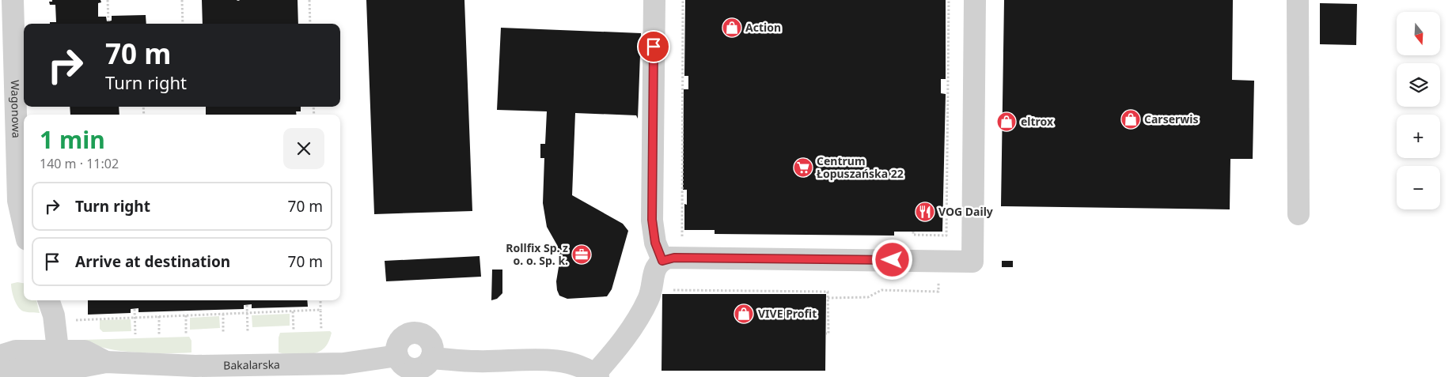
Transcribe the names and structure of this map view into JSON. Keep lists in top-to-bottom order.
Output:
{
  "streets": {
    "street": ["Wagonowa", "Bakalarska"]
  },
  "places": {
    "shop": [
      "Action",
      "Carserwis",
      "eltrox",
      "VIVE Profit"
    ],
    "supermarket": ["Centrum Łopuszańska 22"],
    "restaurant": ["VOG Daily"],
    "office": ["Rollfix Sp. z o. o. Sp. k."]
  },
  "north": "bottom",
  "page": {
    "map_buttons": ["+", "−"],
    "turn": ["70 m", "Turn right"],
    "heading": ["1 min", "140 m · 11:02"],
    "list": [
      {
        "name": "Turn right",
        "value": "70 m"
      },
      {
        "name": "Arrive at destination",
        "value": "70 m"
      }
    ]
  }
}
